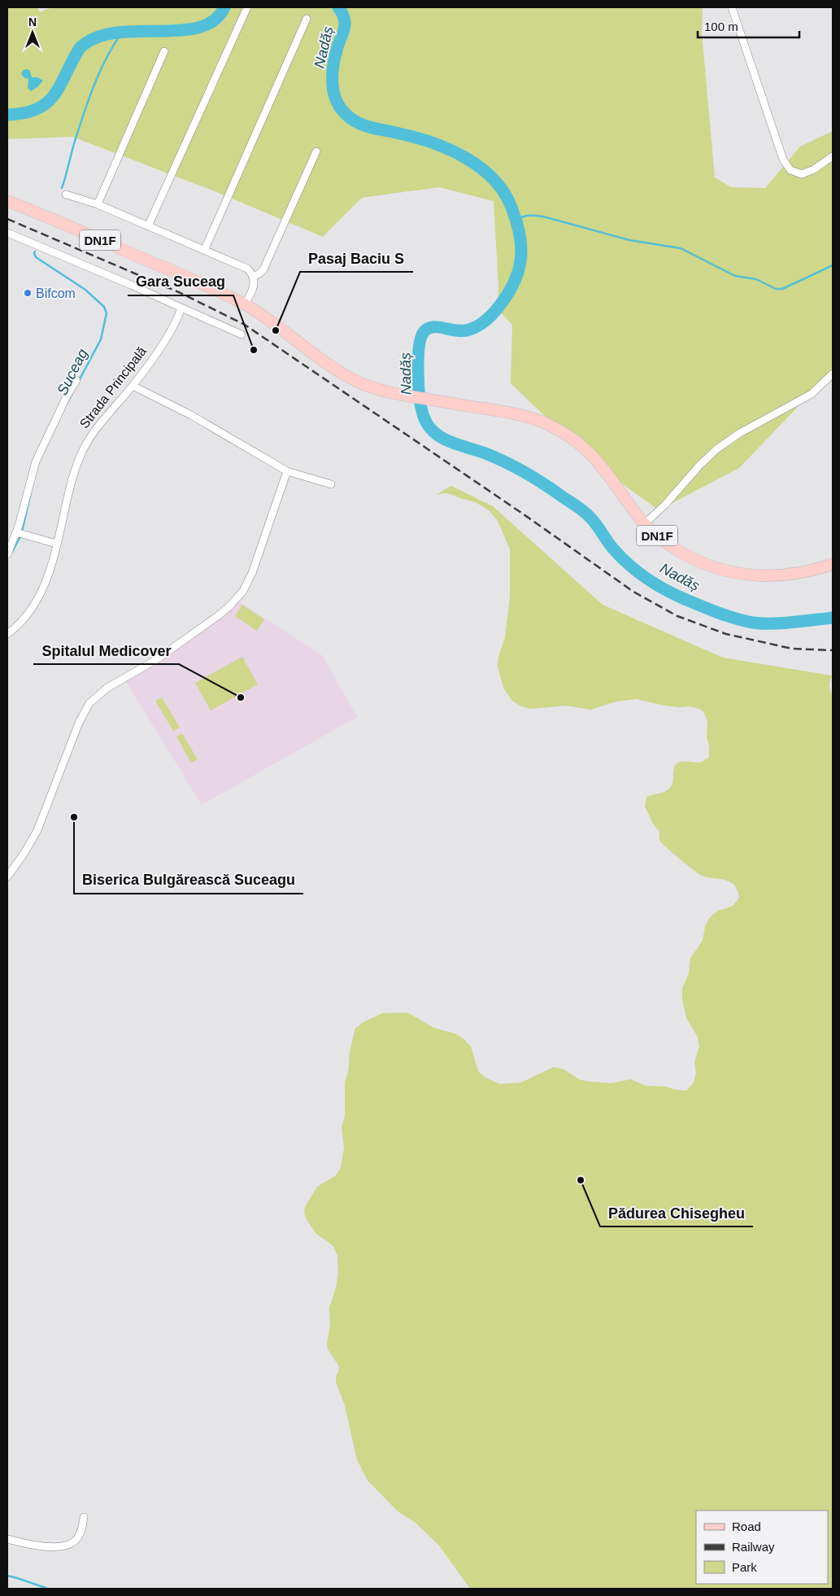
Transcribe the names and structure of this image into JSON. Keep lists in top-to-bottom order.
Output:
{
  "streets": {
    "main road": ["DN1F"],
    "street": ["Strada Principală"]
  },
  "water": ["Nadăș", "Suceag"],
  "places": [
    "Bifcom",
    "Pasaj Baciu S",
    "Gara Suceag",
    "Spitalul Medicover",
    "Biserica Bulgărească Suceagu",
    "Pădurea Chisegheu"
  ],
  "legend": ["Road", "Railway", "Park"],
  "scale_bar": "100 m",
  "north": "top"
}
